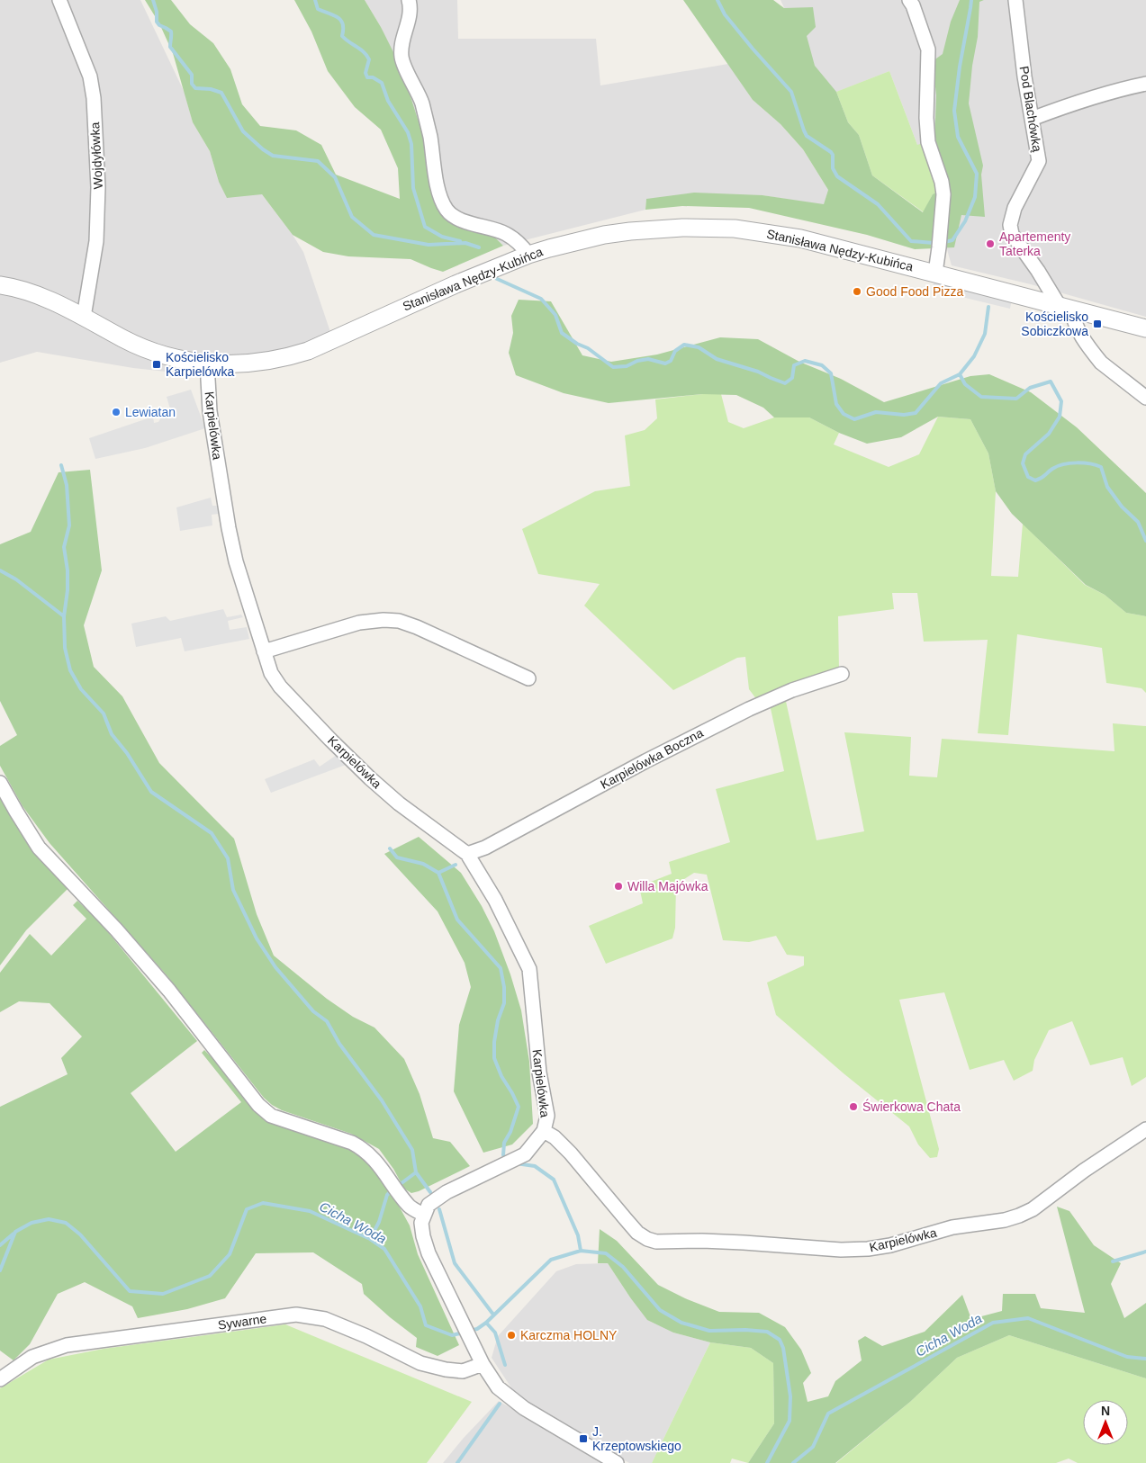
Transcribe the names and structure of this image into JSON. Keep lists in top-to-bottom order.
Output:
{
  "streets": {
    "street": [
      "Pod Blachówką",
      "Wojdyłówka",
      "Stanisława Nędzy-Kubińca",
      "Karpielówka",
      "Karpielówka Boczna",
      "Sywarne"
    ]
  },
  "crossings": [
    ["Pod Blachówką", "Stanisława Nędzy-Kubińca"],
    ["Wojdyłówka", "Stanisława Nędzy-Kubińca"],
    ["Stanisława Nędzy-Kubińca", "Karpielówka"],
    ["Karpielówka", "Karpielówka Boczna"]
  ],
  "water": ["Cicha Woda"],
  "places": {
    "other": [
      "Apartementy Taterka",
      "Good Food Pizza",
      "Lewiatan",
      "Willa Majówka",
      "Świerkowa Chata",
      "Karczma HOLNY"
    ],
    "transit": ["Kościelisko Sobiczkowa", "Kościelisko Karpielówka", "J. Krzeptowskiego"]
  },
  "north": "top"
}
